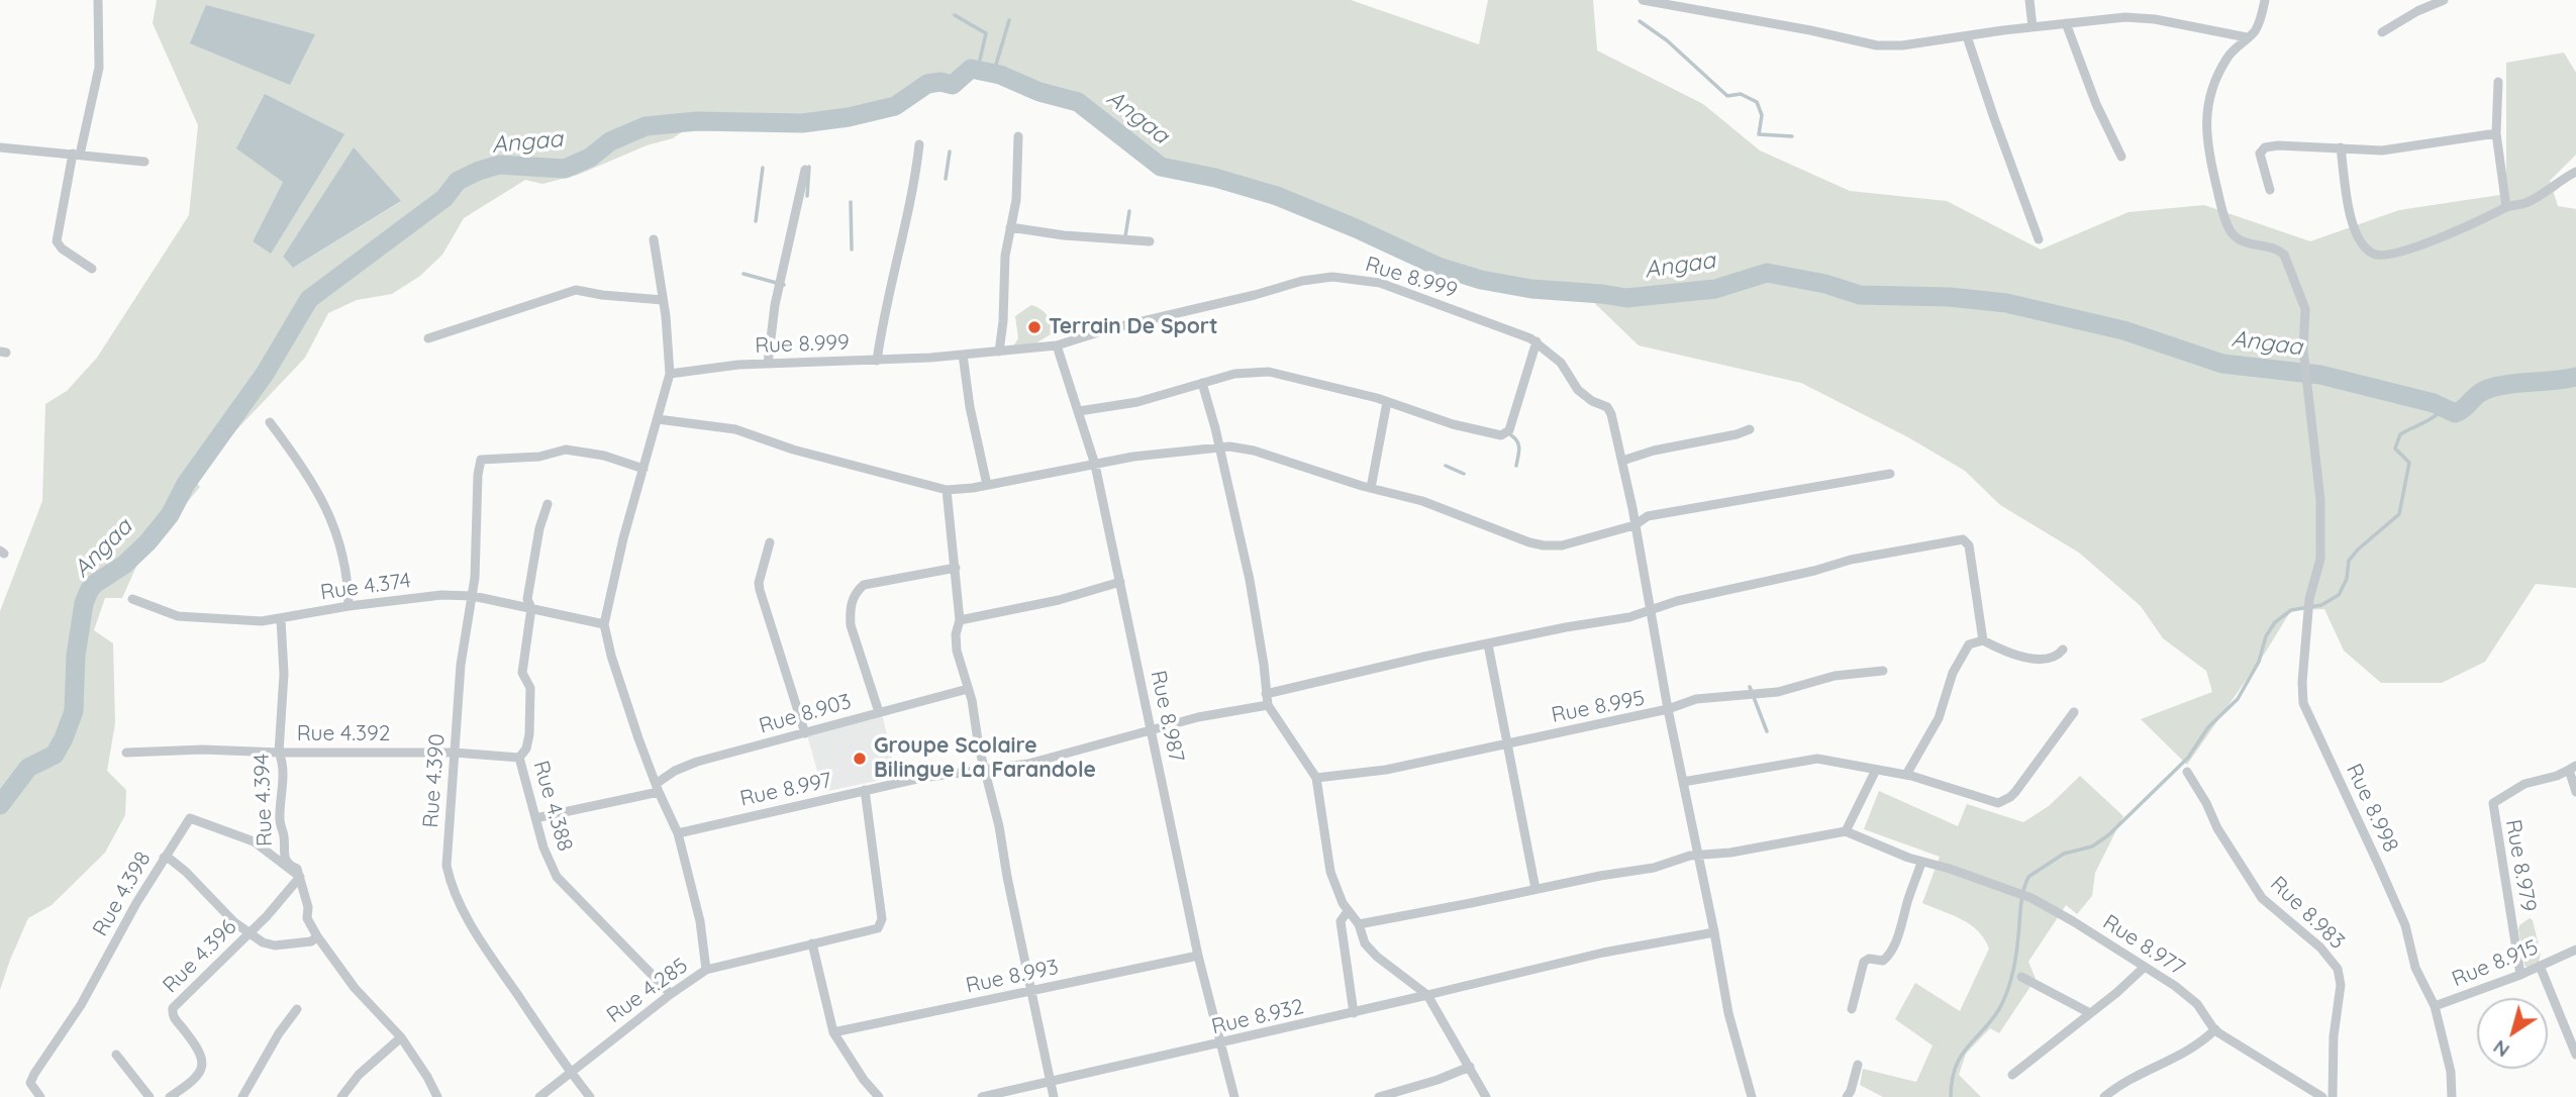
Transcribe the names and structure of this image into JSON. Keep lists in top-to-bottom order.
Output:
{
  "streets": {
    "street": [
      "Rue 8.999",
      "Rue 4.374",
      "Rue 8.995",
      "Rue 8.903",
      "Rue 8.987",
      "Rue 4.392",
      "Rue 4.390",
      "Rue 8.997",
      "Rue 4.394",
      "Rue 4.388",
      "Rue 8.998",
      "Rue 8.979",
      "Rue 4.398",
      "Rue 8.983",
      "Rue 8.977",
      "Rue 4.396",
      "Rue 8.915",
      "Rue 8.993",
      "Rue 4.285",
      "Rue 8.932"
    ]
  },
  "crossings": [
    ["Rue 8.999", "Rue 8.995"],
    ["Rue 8.999", "Rue 8.987"],
    ["Rue 4.374", "Rue 4.390"],
    ["Rue 4.374", "Rue 4.394"],
    ["Rue 4.374", "Rue 4.388"],
    ["Rue 8.903", "Rue 4.388"],
    ["Rue 8.987", "Rue 8.997"],
    ["Rue 8.987", "Rue 8.993"],
    ["Rue 8.987", "Rue 8.932"],
    ["Rue 4.392", "Rue 4.390"],
    ["Rue 4.392", "Rue 4.394"],
    ["Rue 4.392", "Rue 4.388"],
    ["Rue 4.390", "Rue 4.285"],
    ["Rue 8.997", "Rue 4.285"],
    ["Rue 4.394", "Rue 4.398"],
    ["Rue 4.394", "Rue 4.396"],
    ["Rue 4.388", "Rue 4.285"],
    ["Rue 8.998", "Rue 8.915"],
    ["Rue 8.979", "Rue 8.915"],
    ["Rue 4.398", "Rue 4.396"]
  ],
  "water": ["Angaa"],
  "places": ["Terrain De Sport", "Groupe Scolaire Bilingue La Farandole"],
  "north": "bottom left"
}
